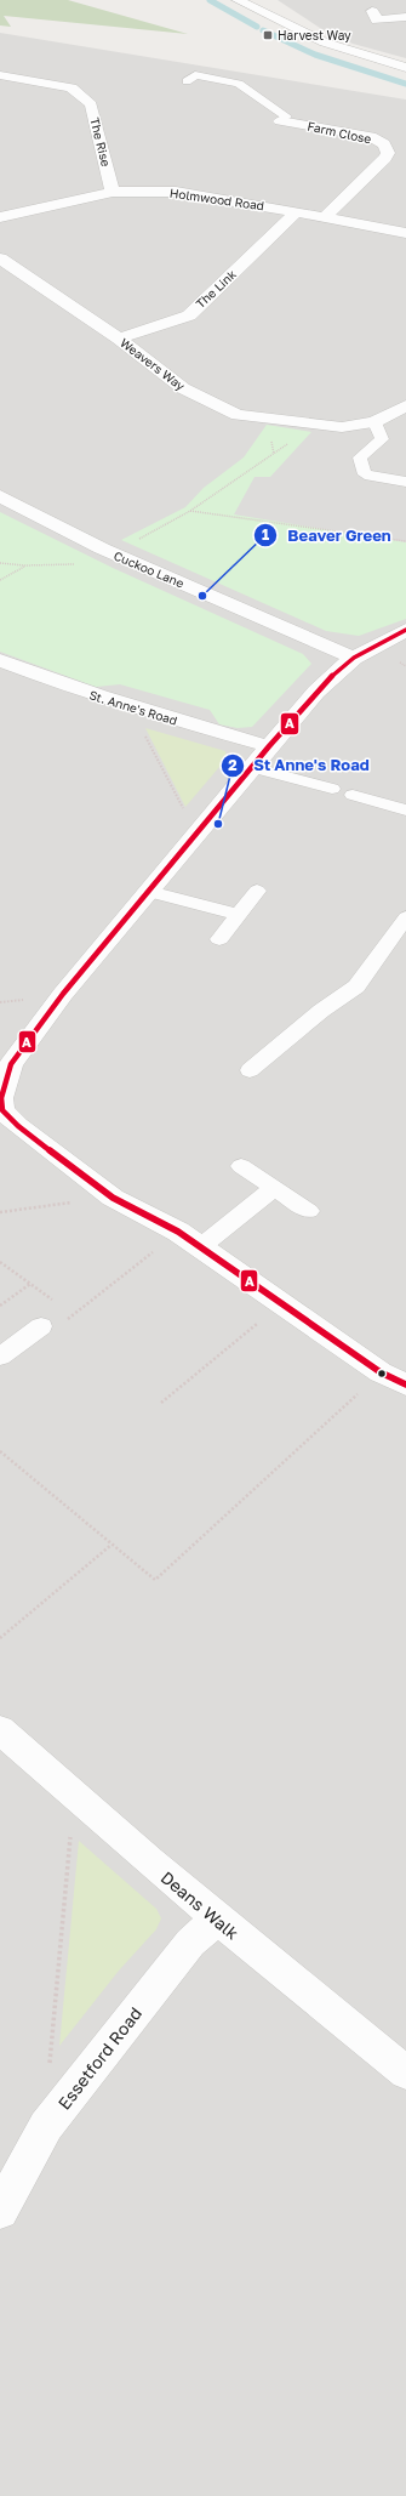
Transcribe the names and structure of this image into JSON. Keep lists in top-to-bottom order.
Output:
{
  "streets": {
    "street": [
      "Farm Close",
      "The Rise",
      "Holmwood Road",
      "The Link",
      "Weavers Way",
      "Cuckoo Lane",
      "St. Anne's Road",
      "Deans Walk",
      "Essetford Road"
    ]
  },
  "crossings": [
    ["Farm Close", "Holmwood Road"],
    ["The Rise", "Holmwood Road"],
    ["Holmwood Road", "The Link"],
    ["The Link", "Weavers Way"],
    ["Deans Walk", "Essetford Road"]
  ],
  "places": {
    "transit": ["Harvest Way"],
    "other": ["Beaver Green", "St Anne's Road"]
  },
  "lines": ["transit line A"]
}
